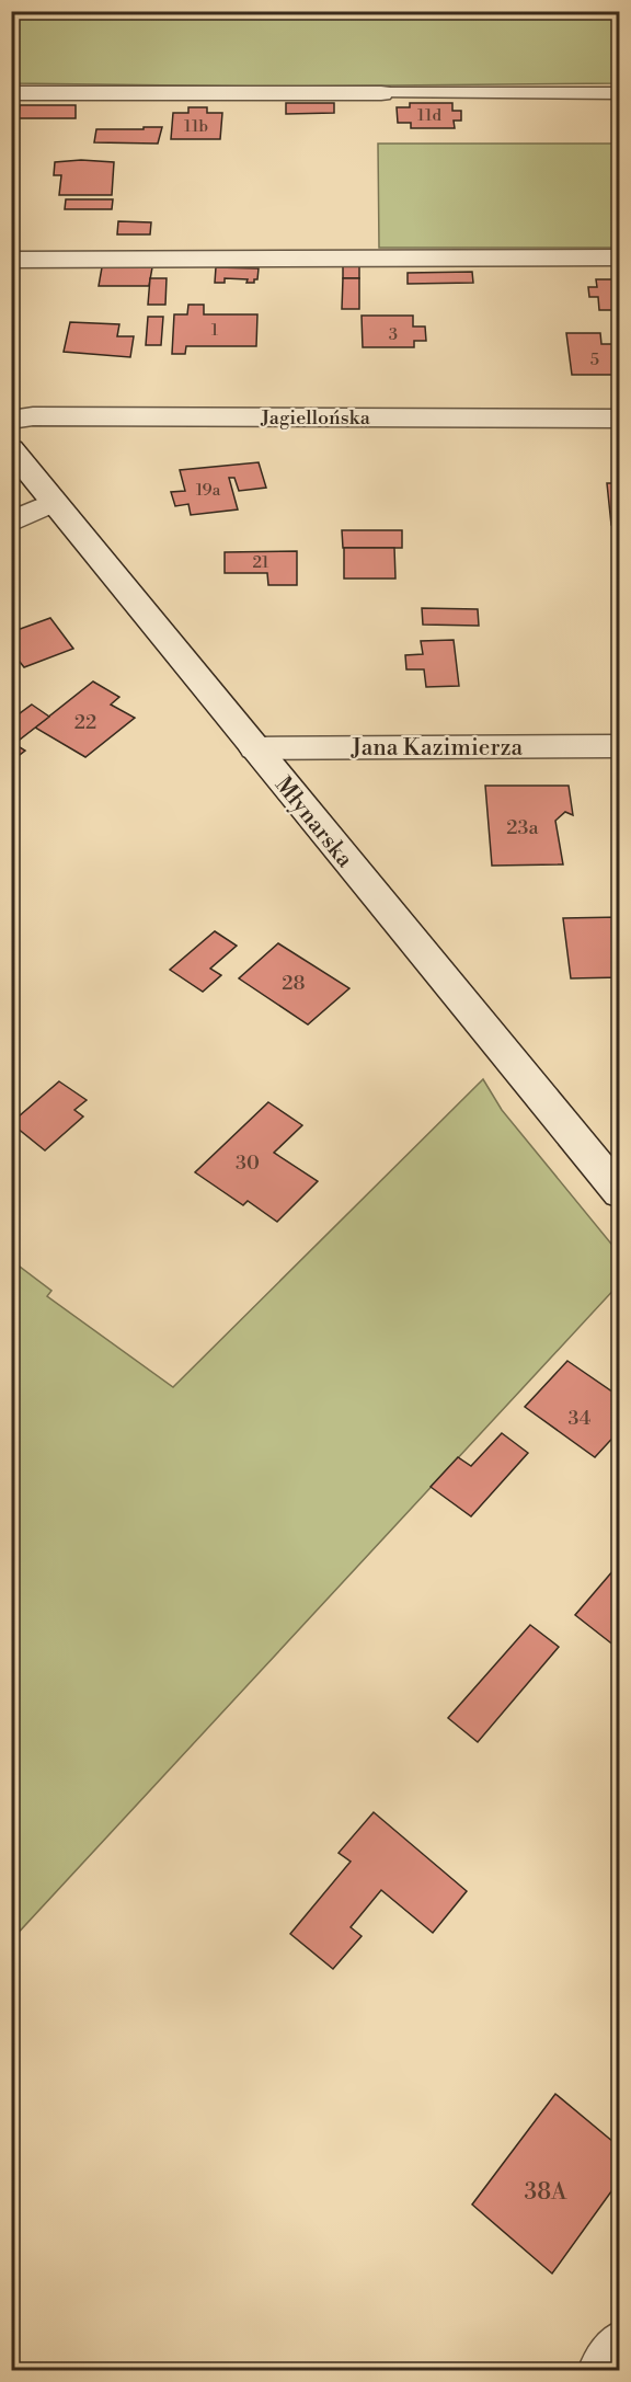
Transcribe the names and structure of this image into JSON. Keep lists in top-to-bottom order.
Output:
{
  "streets": {
    "street": ["Jagiellońska", "Jana Kazimierza", "Młynarska"]
  },
  "crossings": [
    ["Jana Kazimierza", "Młynarska"]
  ],
  "house_numbers": [
    "11d",
    "11b",
    "1",
    "3",
    "5",
    "19a",
    "21",
    "22",
    "23a",
    "28",
    "30",
    "34",
    "38A"
  ]
}
